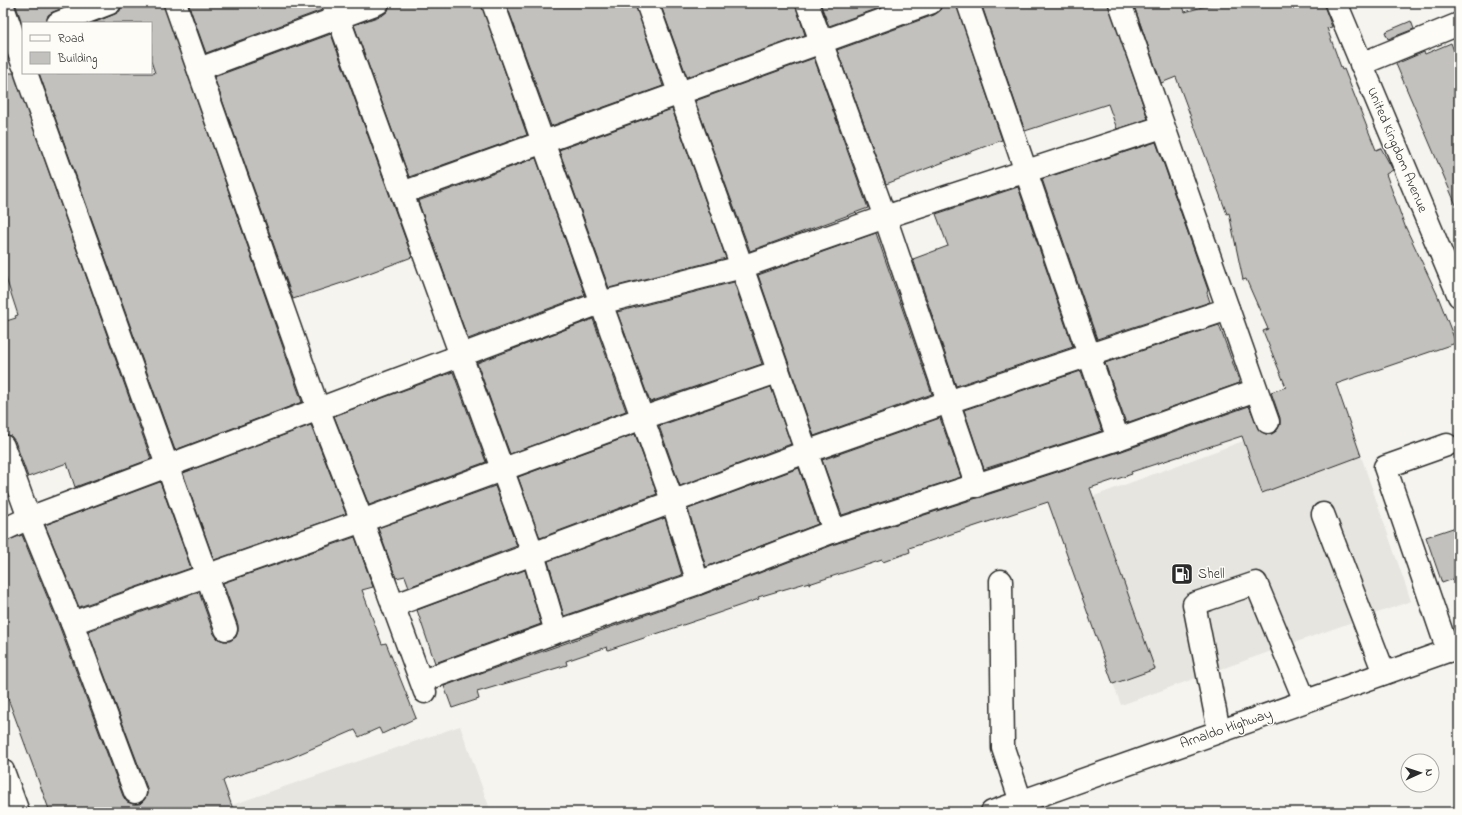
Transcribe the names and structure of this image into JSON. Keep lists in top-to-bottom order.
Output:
{
  "streets": {
    "street": ["United Kingdom Avenue", "Arnaldo Highway"]
  },
  "places": {
    "fuel station": ["Shell"]
  },
  "legend": ["Road", "Building"],
  "north": "right"
}
